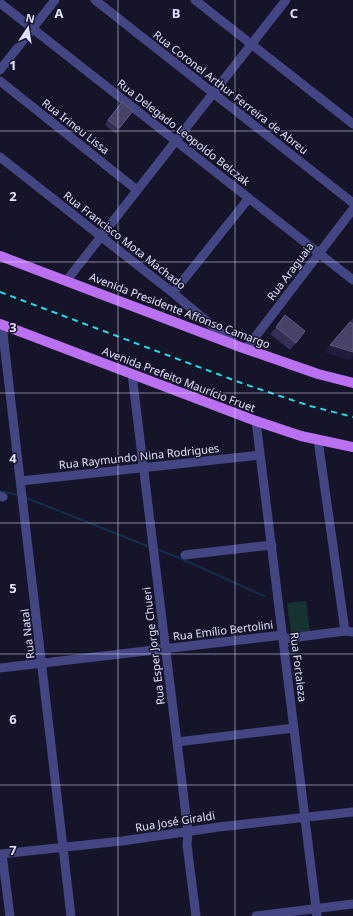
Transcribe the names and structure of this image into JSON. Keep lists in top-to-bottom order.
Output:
{
  "streets": {
    "main road": ["Avenida Presidente Affonso Camargo", "Avenida Prefeito Maurício Fruet"],
    "street": [
      "Rua Coronel Arthur Ferreira de Abreu",
      "Rua Irineu Lissa",
      "Rua Delegado Leopoldo Belczak",
      "Rua Francisco Mota Machado",
      "Rua Araguaia",
      "Rua Raymundo Nina Rodrigues",
      "Rua Emílio Bertolini",
      "Rua Natal",
      "Rua Esper Jorge Chueri",
      "Rua Fortaleza",
      "Rua José Giraldi"
    ]
  },
  "crossings": [
    ["Rua Delegado Leopoldo Belczak", "Rua Araguaia"],
    ["Rua Francisco Mota Machado", "Avenida Presidente Affonso Camargo"],
    ["Rua Araguaia", "Avenida Presidente Affonso Camargo"],
    ["Avenida Prefeito Maurício Fruet", "Rua Natal"],
    ["Avenida Prefeito Maurício Fruet", "Rua Esper Jorge Chueri"],
    ["Avenida Prefeito Maurício Fruet", "Rua Fortaleza"],
    ["Rua Raymundo Nina Rodrigues", "Rua Natal"],
    ["Rua Raymundo Nina Rodrigues", "Rua Esper Jorge Chueri"],
    ["Rua Raymundo Nina Rodrigues", "Rua Fortaleza"],
    ["Rua Emílio Bertolini", "Rua Natal"],
    ["Rua Emílio Bertolini", "Rua Esper Jorge Chueri"],
    ["Rua Emílio Bertolini", "Rua Fortaleza"],
    ["Rua Natal", "Rua José Giraldi"],
    ["Rua Esper Jorge Chueri", "Rua José Giraldi"],
    ["Rua Fortaleza", "Rua José Giraldi"]
  ],
  "north": "top",
  "grid": {
    "columns": ["A", "B", "C"],
    "rows": [
      "1",
      "2",
      "3",
      "4",
      "5",
      "6",
      "7"
    ]
  }
}
